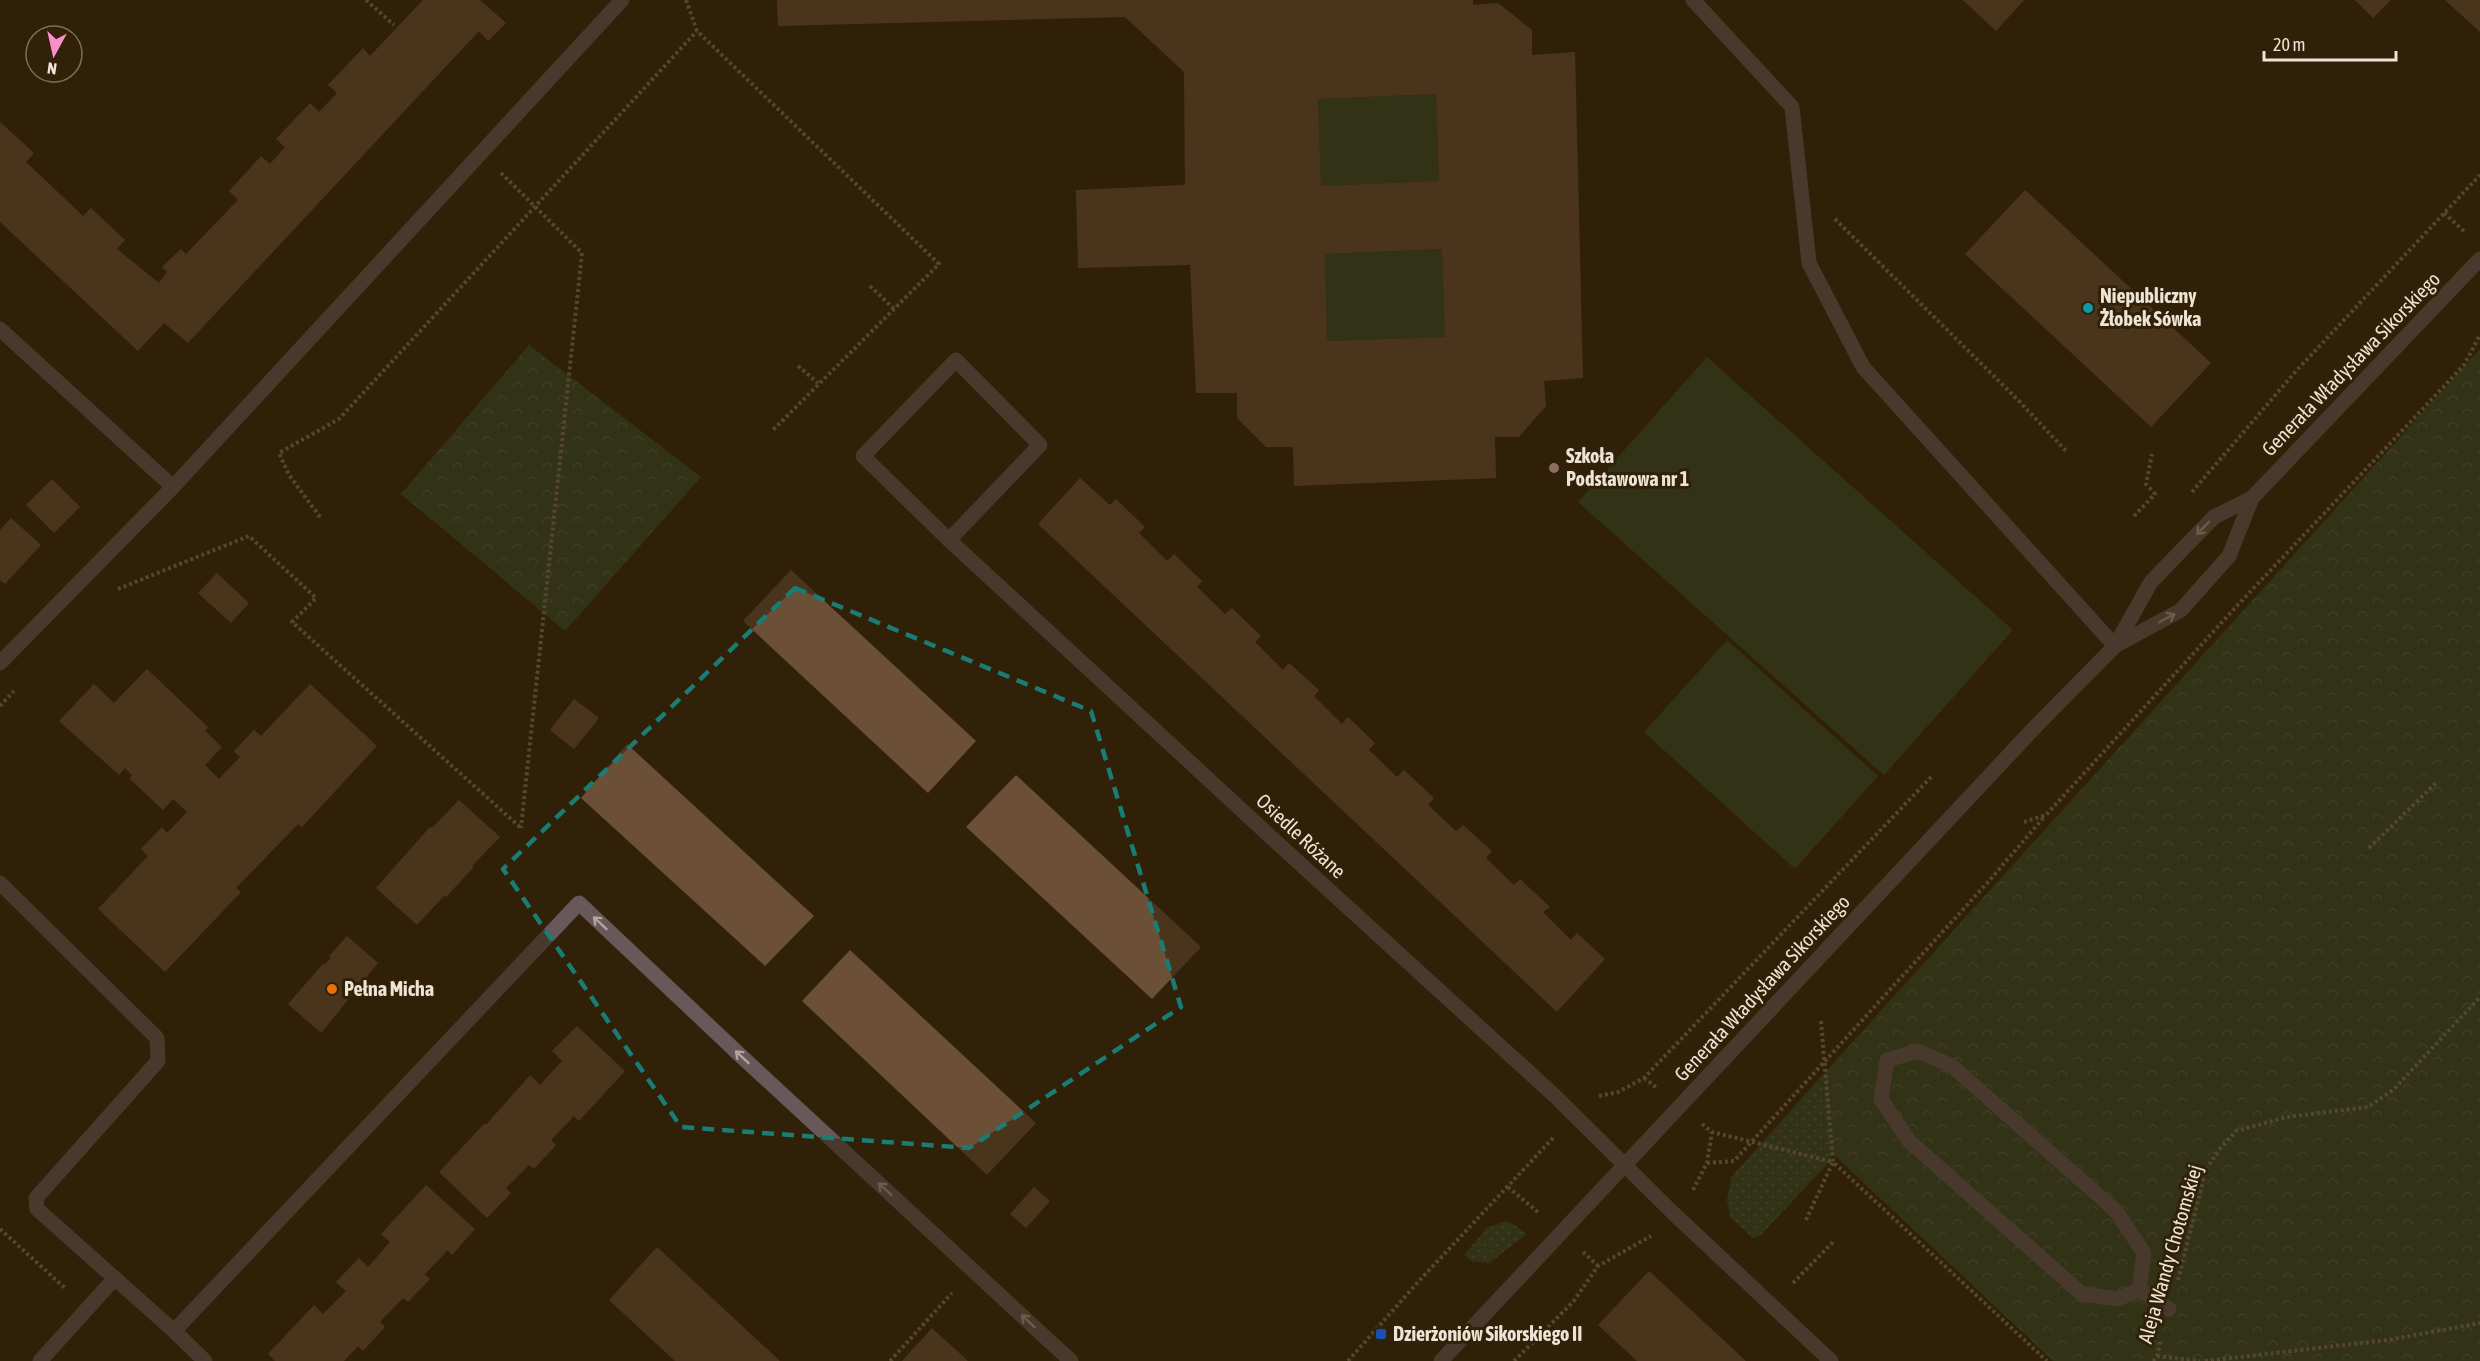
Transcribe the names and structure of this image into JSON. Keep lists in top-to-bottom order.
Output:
{
  "streets": {
    "street": ["Generała Władysława Sikorskiego", "Osiedle Różane"],
    "path": ["Aleja Wandy Chotomskiej"]
  },
  "crossings": [
    ["Generała Władysława Sikorskiego", "Osiedle Różane"]
  ],
  "places": {
    "other": ["Niepubliczny Żłobek Sówka", "Szkoła Podstawowa nr 1", "Pełna Micha"],
    "transit": ["Dzierżoniów Sikorskiego II"]
  },
  "scale_bar": "20 m",
  "north": "bottom"
}
